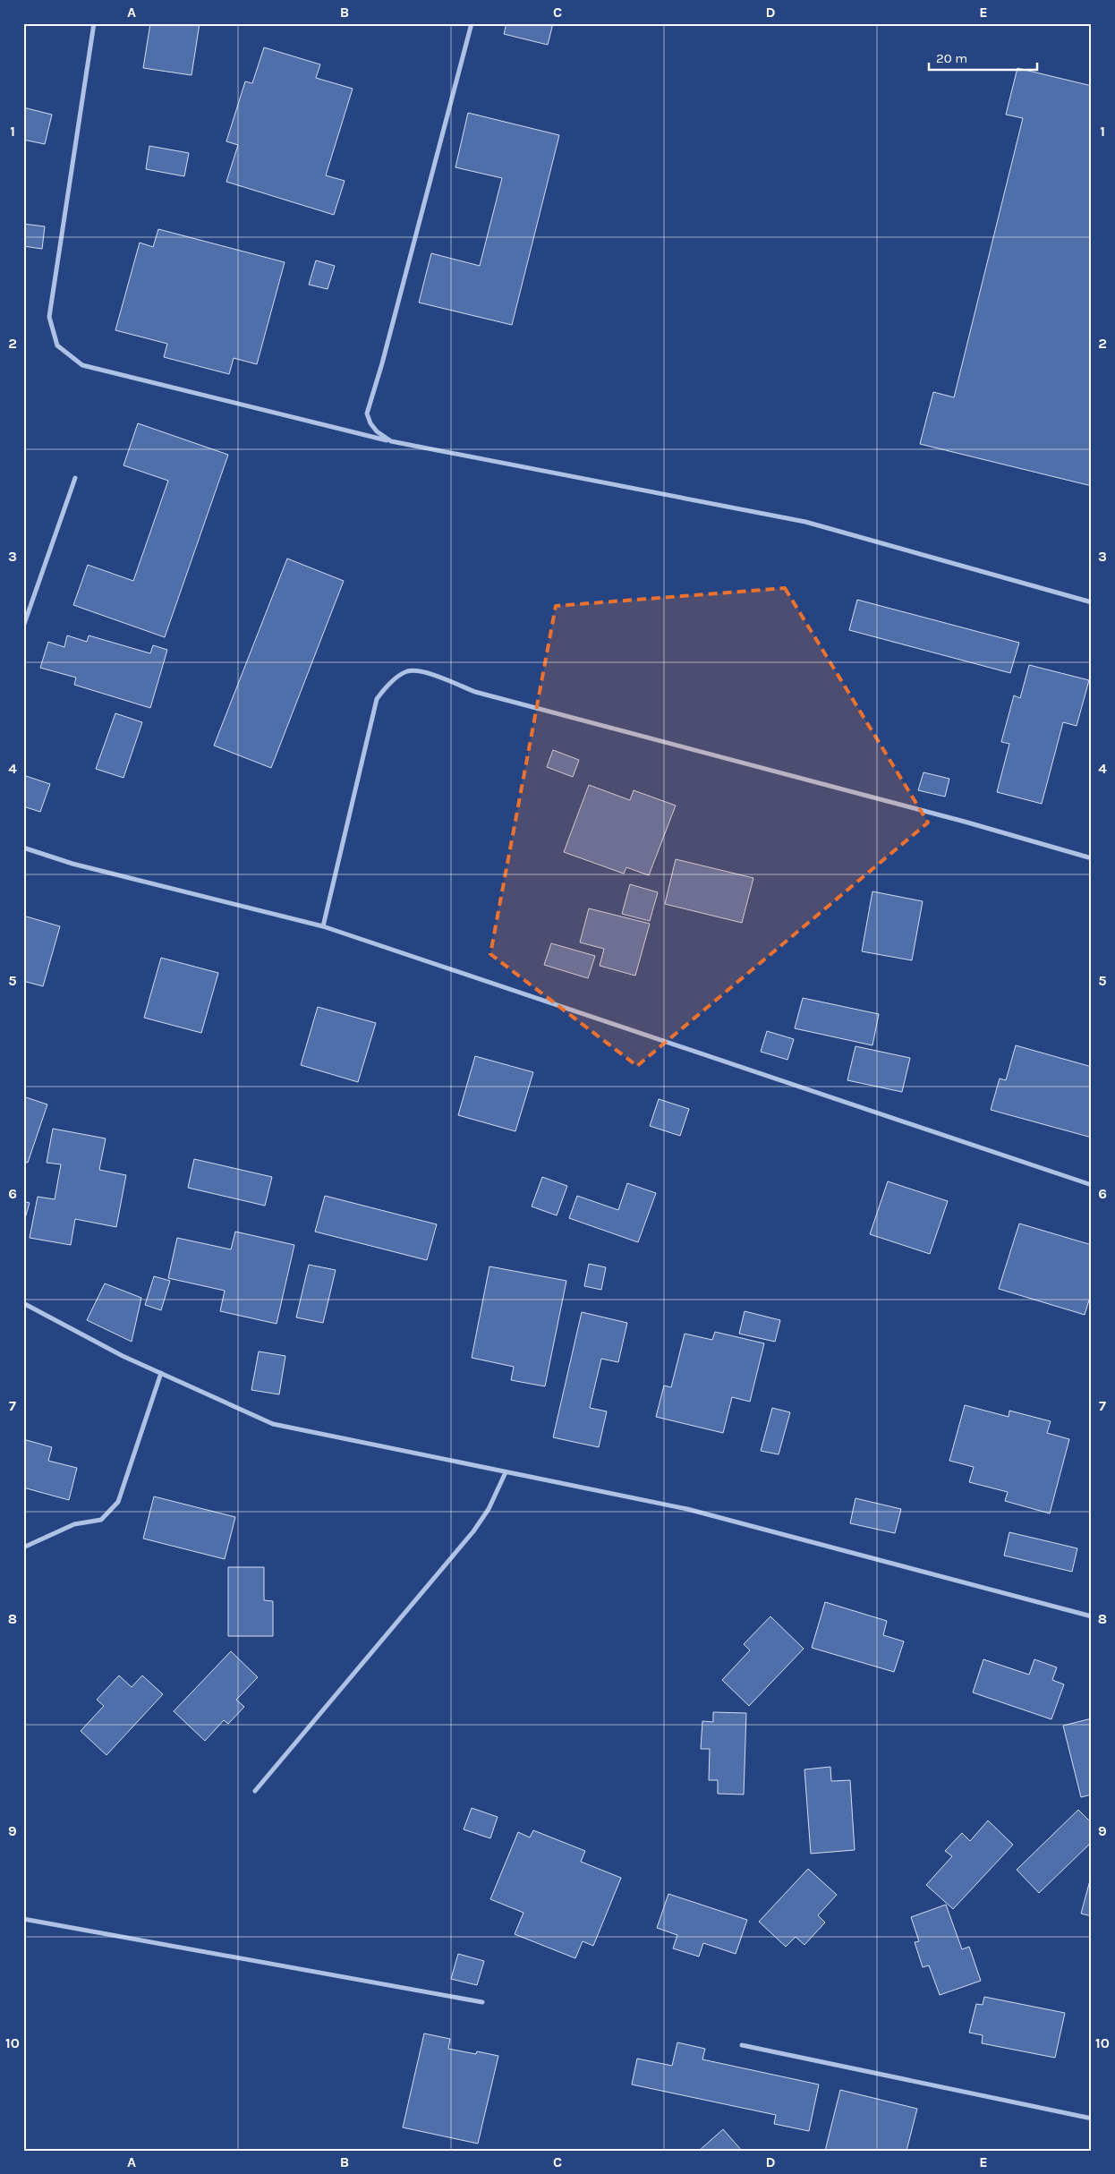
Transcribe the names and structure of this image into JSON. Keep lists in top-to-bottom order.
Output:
{
  "scale_bar": "20 m",
  "grid": {
    "columns": [
      "A",
      "B",
      "C",
      "D",
      "E"
    ],
    "rows": [
      "1",
      "2",
      "3",
      "4",
      "5",
      "6",
      "7",
      "8",
      "9",
      "10"
    ]
  }
}
